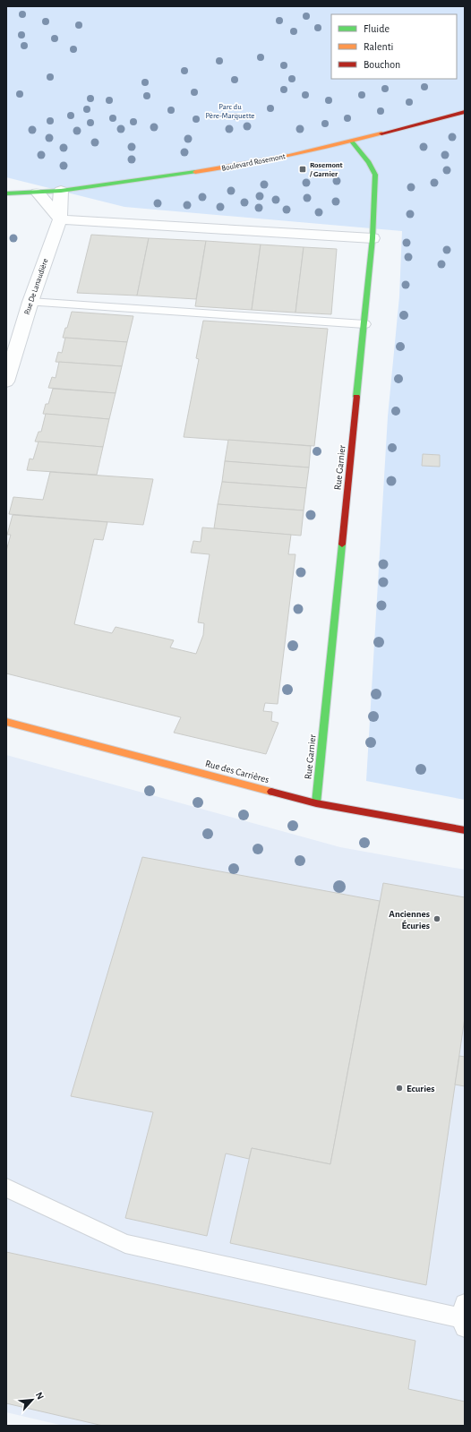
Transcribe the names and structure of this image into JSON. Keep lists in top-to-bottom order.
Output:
{
  "streets": {
    "street": [
      "Boulevard Rosemont",
      "Rue De Lanaudière",
      "Rue Garnier",
      "Rue des Carrières"
    ]
  },
  "crossings": [
    ["Boulevard Rosemont", "Rue De Lanaudière"],
    ["Boulevard Rosemont", "Rue Garnier"],
    ["Rue Garnier", "Rue des Carrières"]
  ],
  "parks": ["Parc du Père-Marquette"],
  "places": {
    "transit": ["Rosemont / Garnier"],
    "other": ["Anciennes Écuries", "Ecuries"]
  },
  "legend": ["Fluide", "Ralenti", "Bouchon"],
  "north": "top right"
}
